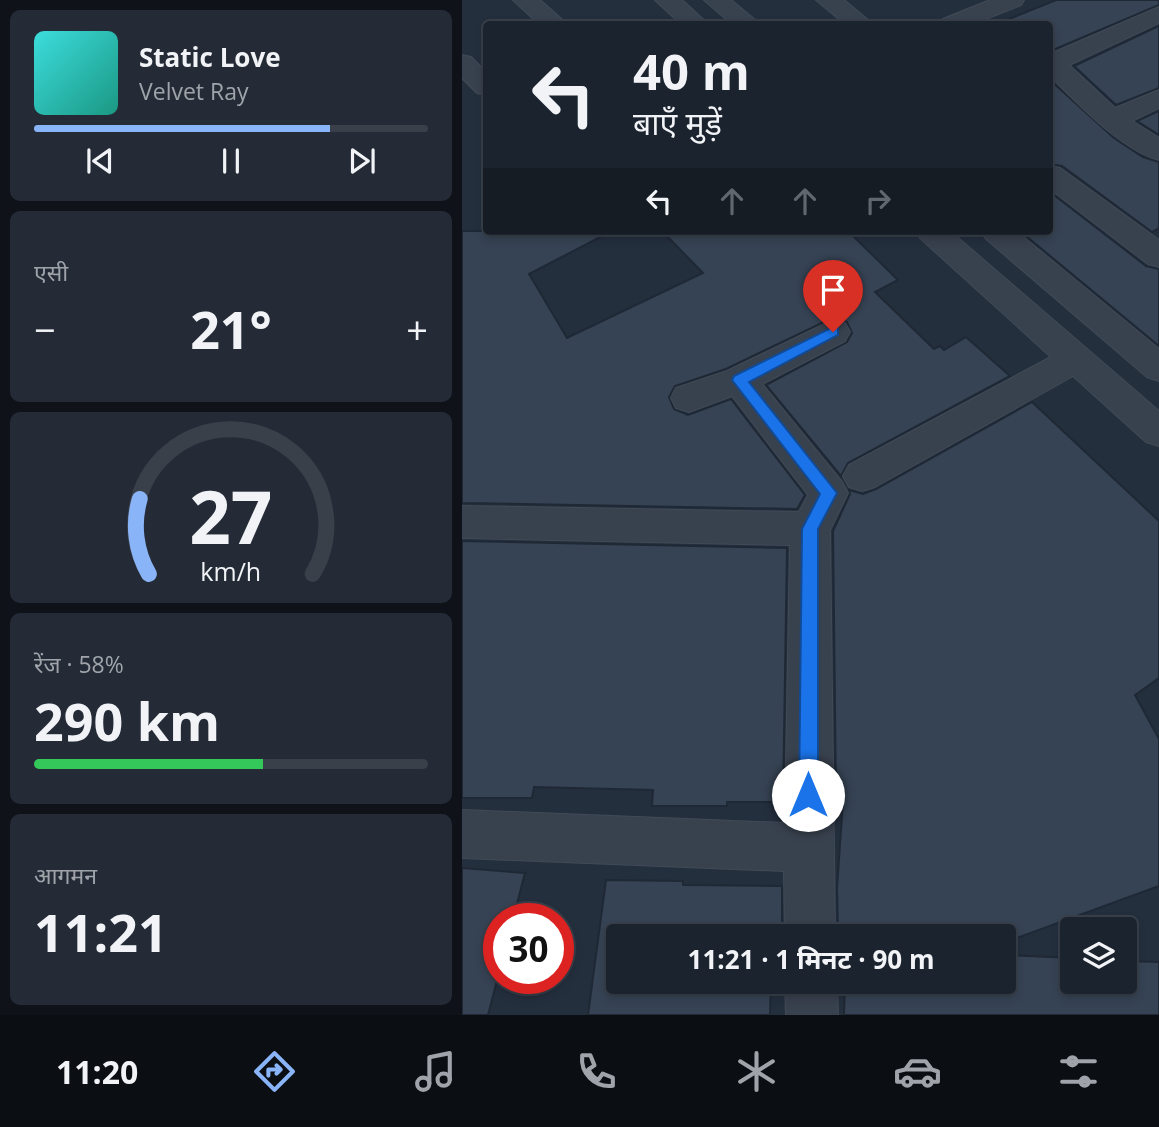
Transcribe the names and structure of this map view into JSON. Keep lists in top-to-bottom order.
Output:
{
  "page": {
    "turn": ["40 m", "बाएँ मुड़ें"],
    "song": ["Static Love", "Velvet Ray"],
    "tile": [
      "एसी",
      ["रेंज · 58%", "290 km"],
      ["आगमन", "11:21"]
    ],
    "heat": ["−", "21°", "+"],
    "limit": "30",
    "trip": "11:21 · 1 मिनट · 90 m",
    "tabs": "11:20",
    "gauge": ["27", "km/h"]
  }
}
